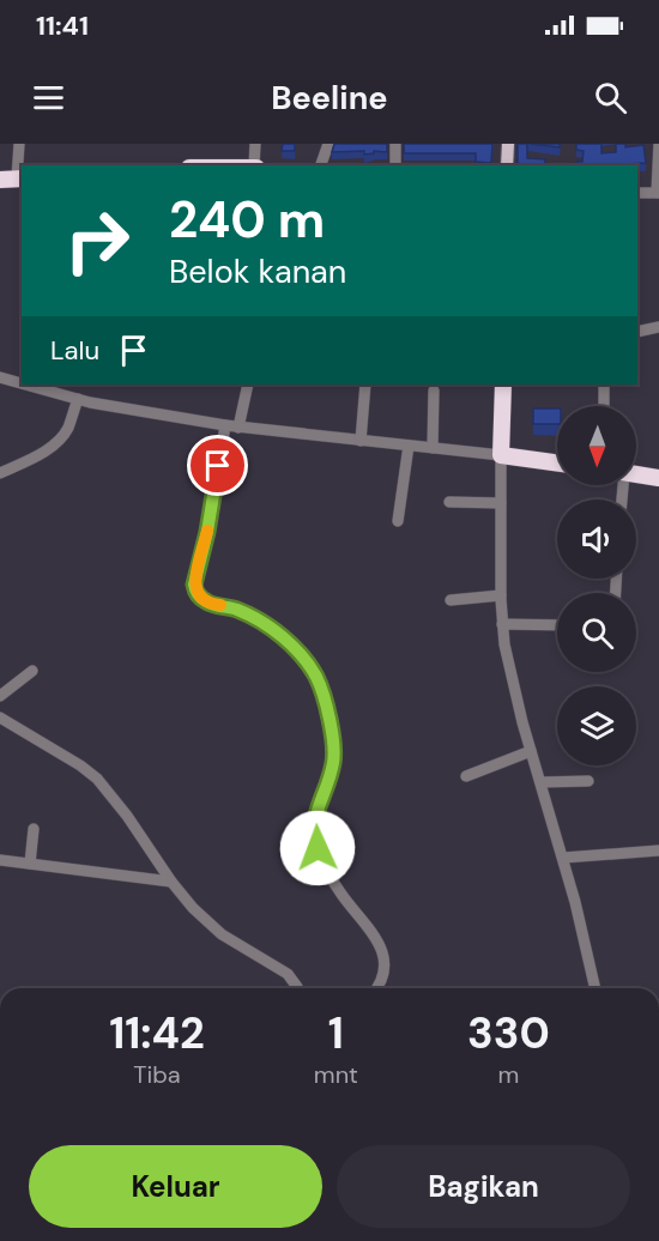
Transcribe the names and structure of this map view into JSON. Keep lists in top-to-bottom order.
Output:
{
  "north": "bottom",
  "page": {
    "status": "11:41",
    "header": "Beeline",
    "turn": ["240 m", "Belok kanan"],
    "then": "Lalu",
    "eta": [
      "11:42",
      "Tiba",
      "1",
      "mnt",
      "330",
      "m"
    ],
    "buttons": ["Keluar", "Bagikan"]
  }
}
